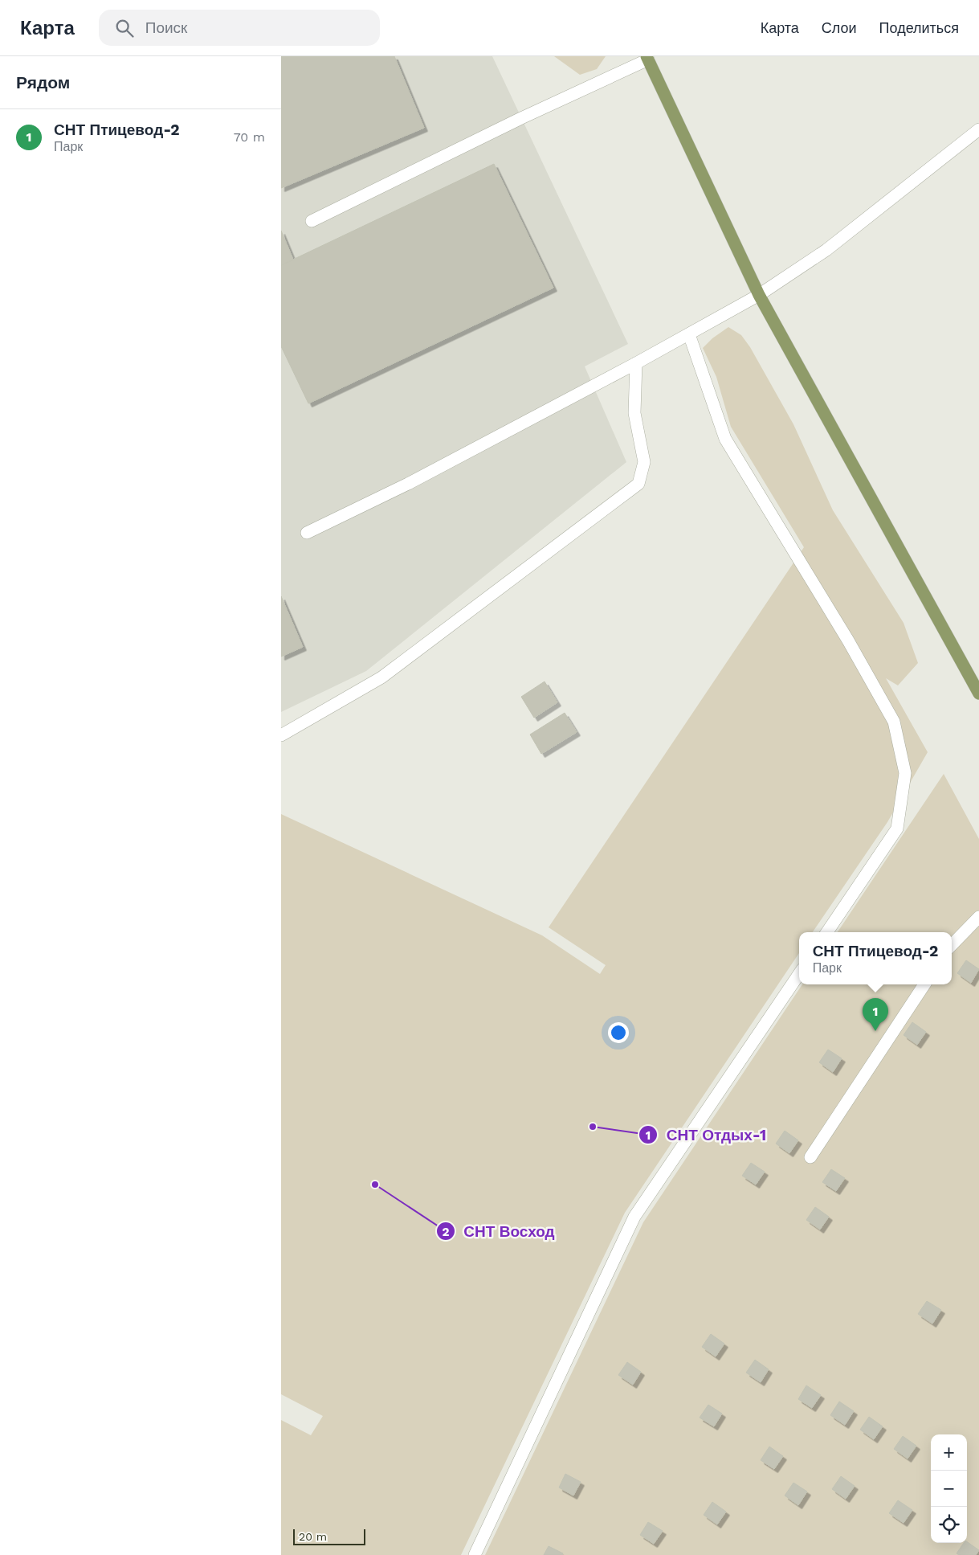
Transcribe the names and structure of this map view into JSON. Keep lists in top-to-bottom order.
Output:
{
  "places": ["СНТ Отдых-1", "СНТ Восход"],
  "scale_bar": "20 m",
  "page": {
    "header": "Карта",
    "search": "Поиск",
    "nav": ["Карта", "Слои", "Поделиться"],
    "heading": "Рядом",
    "list": [
      {
        "mark": "1",
        "name": "СНТ Птицевод-2",
        "note": "Парк",
        "value": "70 m"
      }
    ],
    "popup": ["СНТ Птицевод-2", "Парк"],
    "pins": "1",
    "map_buttons": ["+", "−"],
    "scale": "20 m"
  }
}
